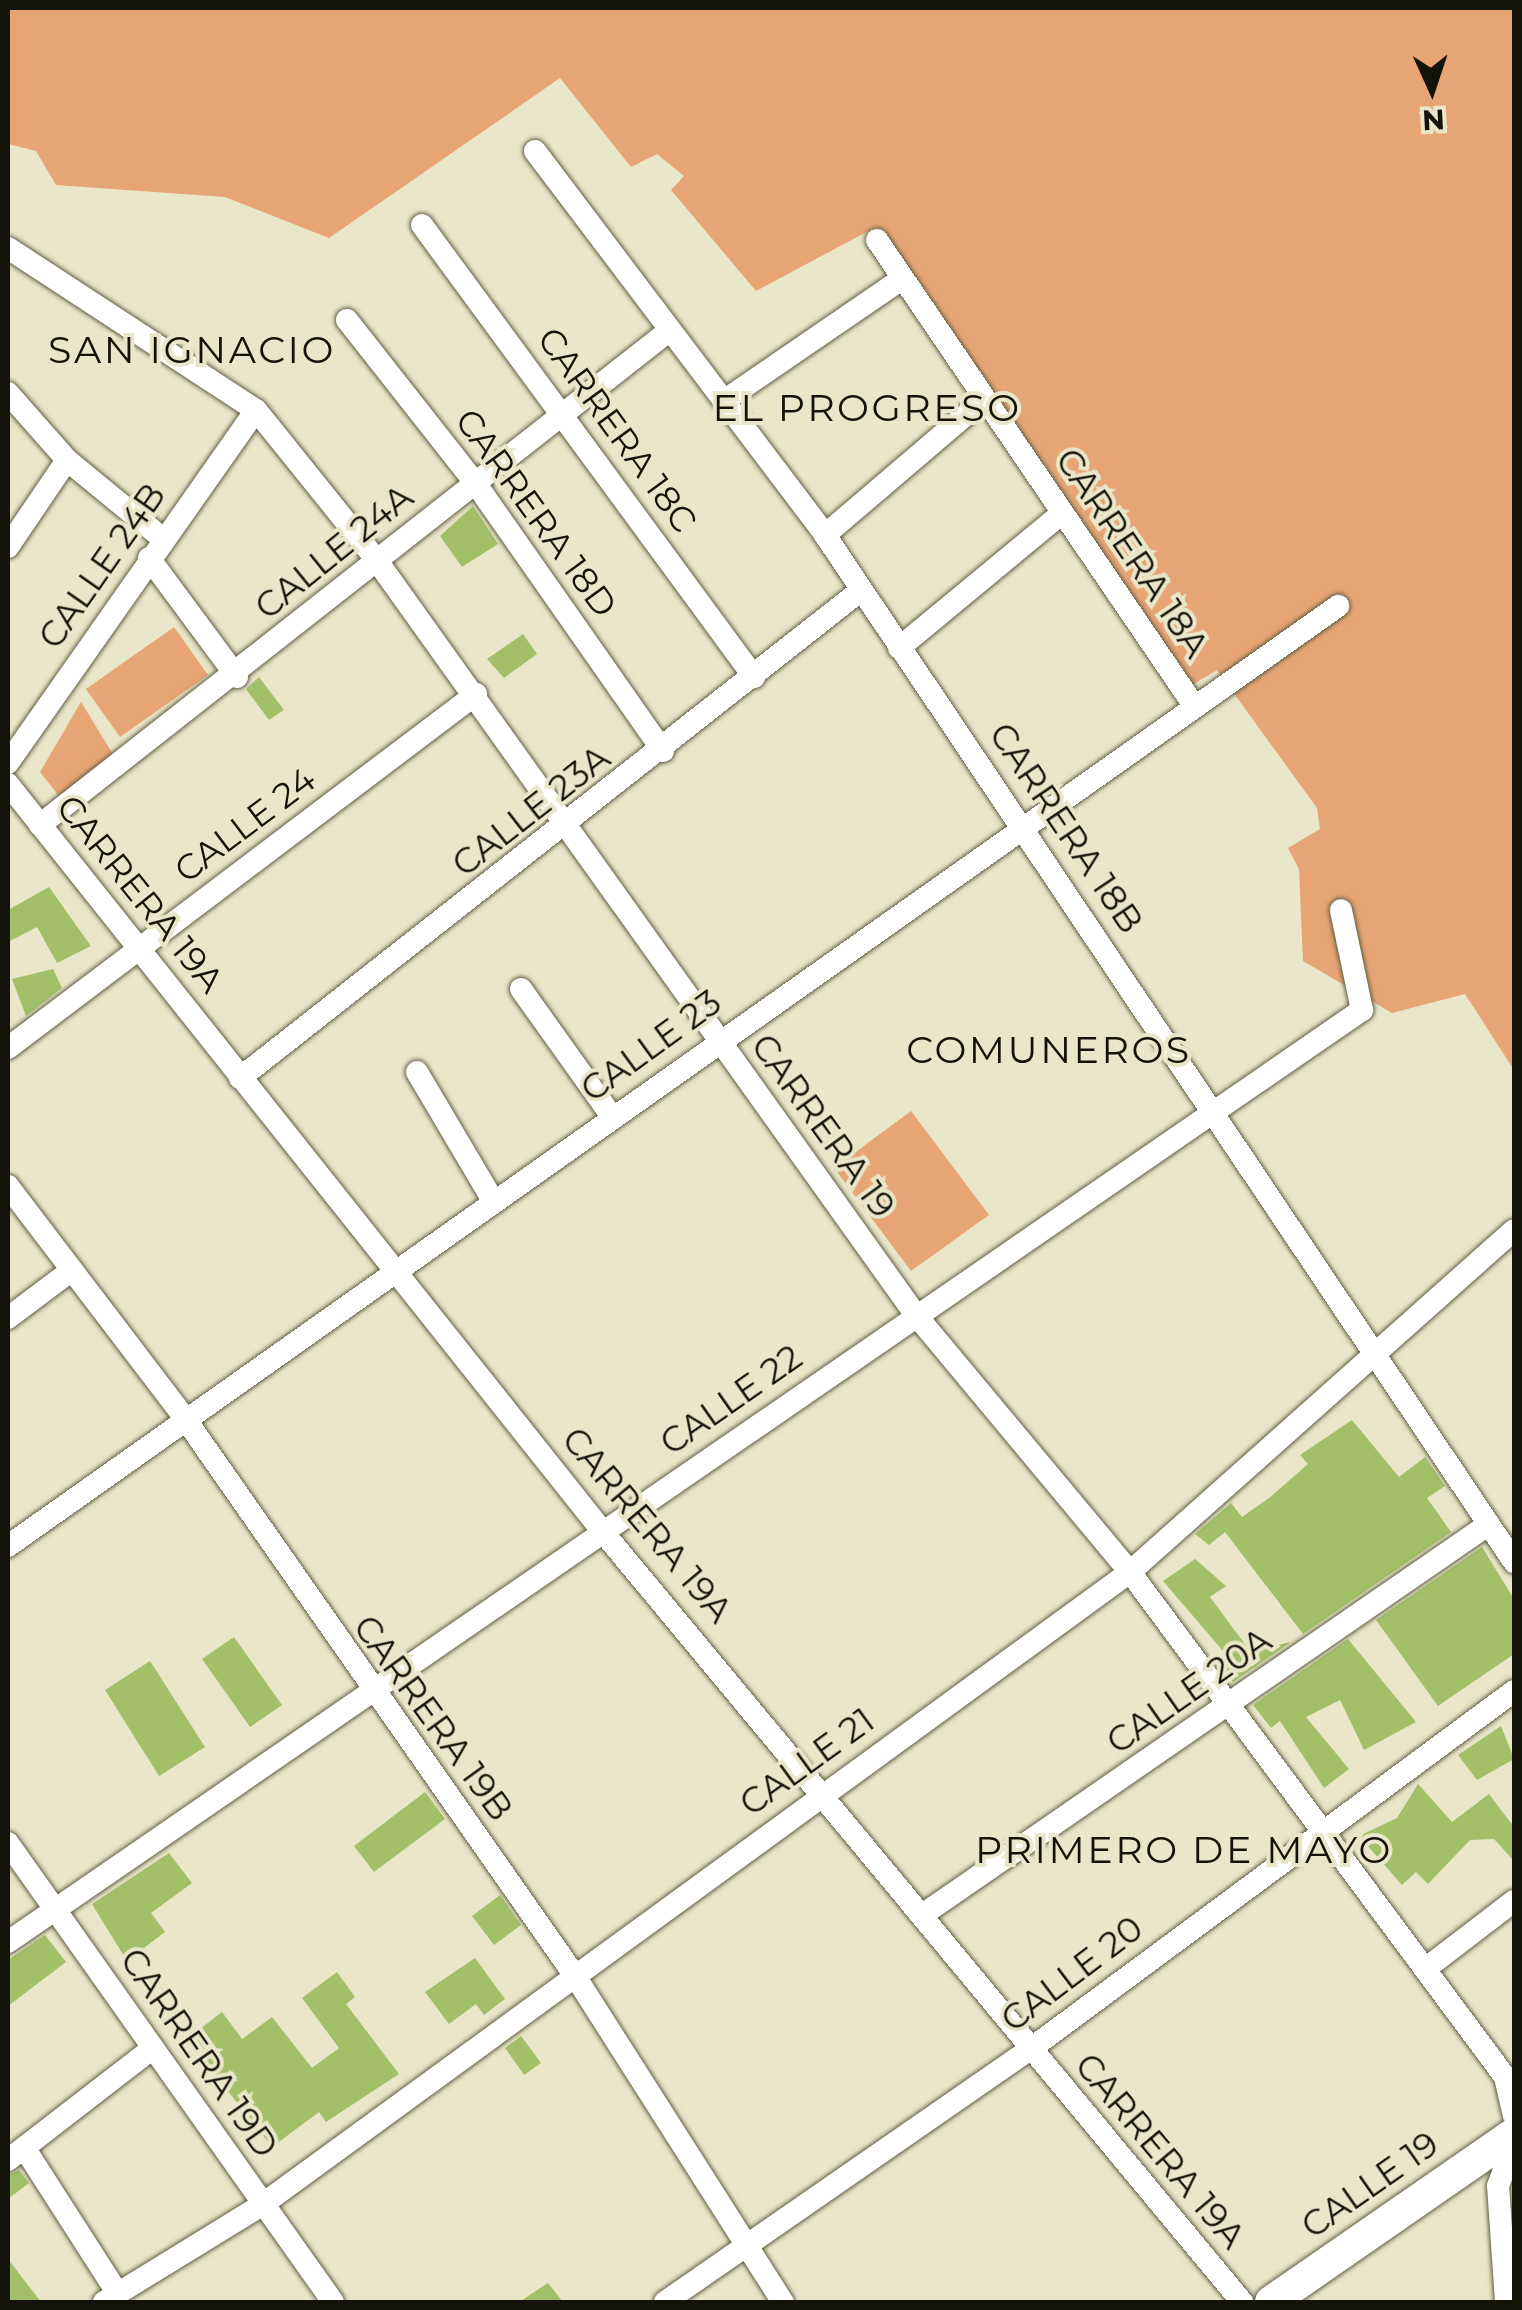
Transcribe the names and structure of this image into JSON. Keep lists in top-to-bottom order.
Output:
{
  "streets": {
    "main road": ["CALLE 19"],
    "street": [
      "CARRERA 18C",
      "CARRERA 18D",
      "CALLE 24A",
      "CARRERA 18A",
      "CALLE 24B",
      "CALLE 23A",
      "CALLE 24",
      "CARRERA 18B",
      "CARRERA 19A",
      "CALLE 23",
      "CARRERA 19",
      "CALLE 22",
      "CALLE 20A",
      "CARRERA 19B",
      "CALLE 21",
      "CALLE 20",
      "CARRERA 19D"
    ]
  },
  "crossings": [
    ["CARRERA 18C", "CALLE 24A"],
    ["CARRERA 18C", "CALLE 23A"],
    ["CARRERA 18D", "CALLE 24A"],
    ["CARRERA 18D", "CALLE 23A"],
    ["CALLE 24A", "CARRERA 18B"],
    ["CALLE 24A", "CARRERA 19A"],
    ["CALLE 24A", "CARRERA 19"],
    ["CARRERA 18A", "CALLE 23"],
    ["CALLE 24B", "CARRERA 19"],
    ["CALLE 23A", "CARRERA 18B"],
    ["CALLE 23A", "CARRERA 19A"],
    ["CALLE 23A", "CARRERA 19"],
    ["CALLE 24", "CARRERA 19A"],
    ["CALLE 24", "CARRERA 19"],
    ["CARRERA 18B", "CALLE 23"],
    ["CARRERA 18B", "CALLE 22"],
    ["CARRERA 18B", "CALLE 20A"],
    ["CARRERA 18B", "CALLE 21"],
    ["CARRERA 19A", "CALLE 23"],
    ["CARRERA 19A", "CALLE 22"],
    ["CARRERA 19A", "CALLE 20A"],
    ["CARRERA 19A", "CALLE 21"],
    ["CARRERA 19A", "CALLE 20"],
    ["CALLE 23", "CARRERA 19"],
    ["CALLE 23", "CARRERA 19B"],
    ["CARRERA 19", "CALLE 22"],
    ["CARRERA 19", "CALLE 20A"],
    ["CARRERA 19", "CALLE 21"],
    ["CARRERA 19", "CALLE 20"],
    ["CALLE 22", "CARRERA 19B"],
    ["CALLE 22", "CARRERA 19D"],
    ["CARRERA 19B", "CALLE 21"],
    ["CARRERA 19B", "CALLE 20"],
    ["CALLE 21", "CARRERA 19D"]
  ],
  "districts": [
    "SAN IGNACIO",
    "EL PROGRESO",
    "COMUNEROS",
    "PRIMERO DE MAYO"
  ],
  "north": "bottom"
}
